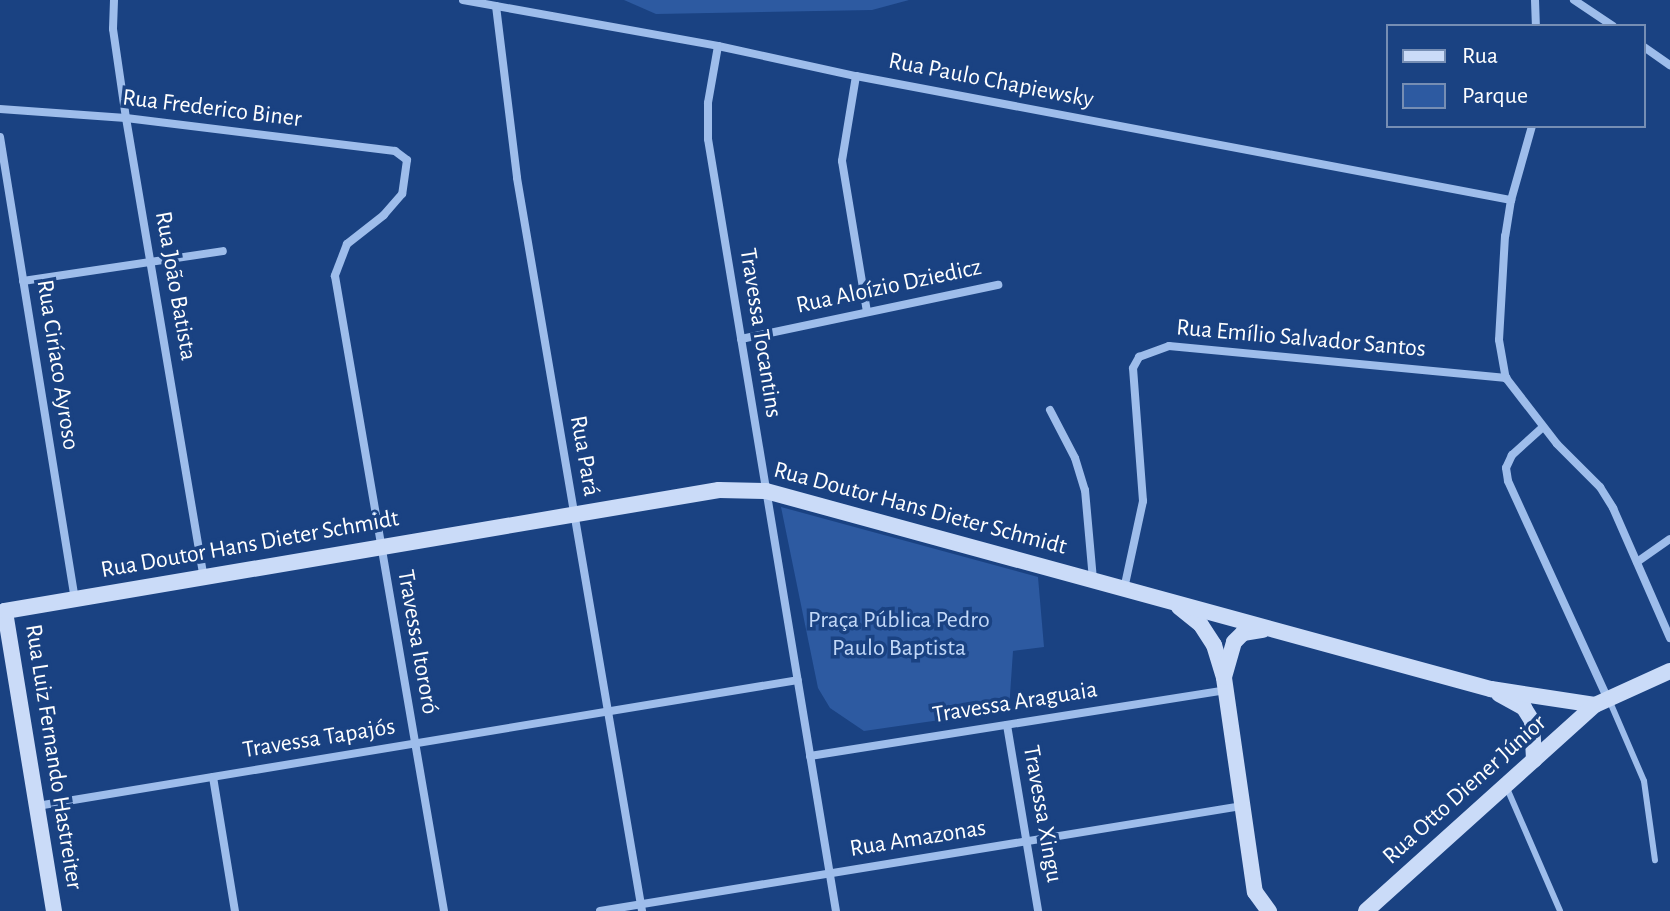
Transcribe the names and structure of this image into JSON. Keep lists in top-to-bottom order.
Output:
{
  "streets": {
    "street": [
      "Rua Paulo Chapiewsky",
      "Rua Frederico Biner",
      "Rua João Batista",
      "Rua Aloízio Dziedicz",
      "Travessa Tocantins",
      "Rua Emílio Salvador Santos",
      "Rua Ciríaco Ayroso",
      "Rua Pará",
      "Rua Doutor Hans Dieter Schmidt",
      "Travessa Itororó",
      "Travessa Araguaia",
      "Travessa Tapajós",
      "Rua Luiz Fernando Hastreiter",
      "Rua Otto Diener Júnior",
      "Travessa Xingu",
      "Rua Amazonas"
    ]
  },
  "crossings": [
    ["Rua Paulo Chapiewsky", "Travessa Tocantins"],
    ["Rua Paulo Chapiewsky", "Rua Pará"],
    ["Rua Frederico Biner", "Rua João Batista"],
    ["Rua Frederico Biner", "Travessa Itororó"],
    ["Rua João Batista", "Rua Doutor Hans Dieter Schmidt"],
    ["Rua Aloízio Dziedicz", "Travessa Tocantins"],
    ["Travessa Tocantins", "Rua Doutor Hans Dieter Schmidt"],
    ["Travessa Tocantins", "Travessa Araguaia"],
    ["Travessa Tocantins", "Travessa Tapajós"],
    ["Travessa Tocantins", "Rua Amazonas"],
    ["Rua Emílio Salvador Santos", "Rua Doutor Hans Dieter Schmidt"],
    ["Rua Ciríaco Ayroso", "Rua Doutor Hans Dieter Schmidt"],
    ["Rua Pará", "Rua Doutor Hans Dieter Schmidt"],
    ["Rua Pará", "Travessa Tapajós"],
    ["Rua Pará", "Rua Amazonas"],
    ["Rua Doutor Hans Dieter Schmidt", "Travessa Itororó"],
    ["Rua Doutor Hans Dieter Schmidt", "Rua Luiz Fernando Hastreiter"],
    ["Rua Doutor Hans Dieter Schmidt", "Rua Otto Diener Júnior"],
    ["Travessa Itororó", "Travessa Tapajós"],
    ["Travessa Araguaia", "Travessa Xingu"],
    ["Travessa Tapajós", "Rua Luiz Fernando Hastreiter"],
    ["Travessa Xingu", "Rua Amazonas"]
  ],
  "parks": ["Praça Pública Pedro Paulo Baptista"],
  "legend": ["Rua", "Parque"]
}
